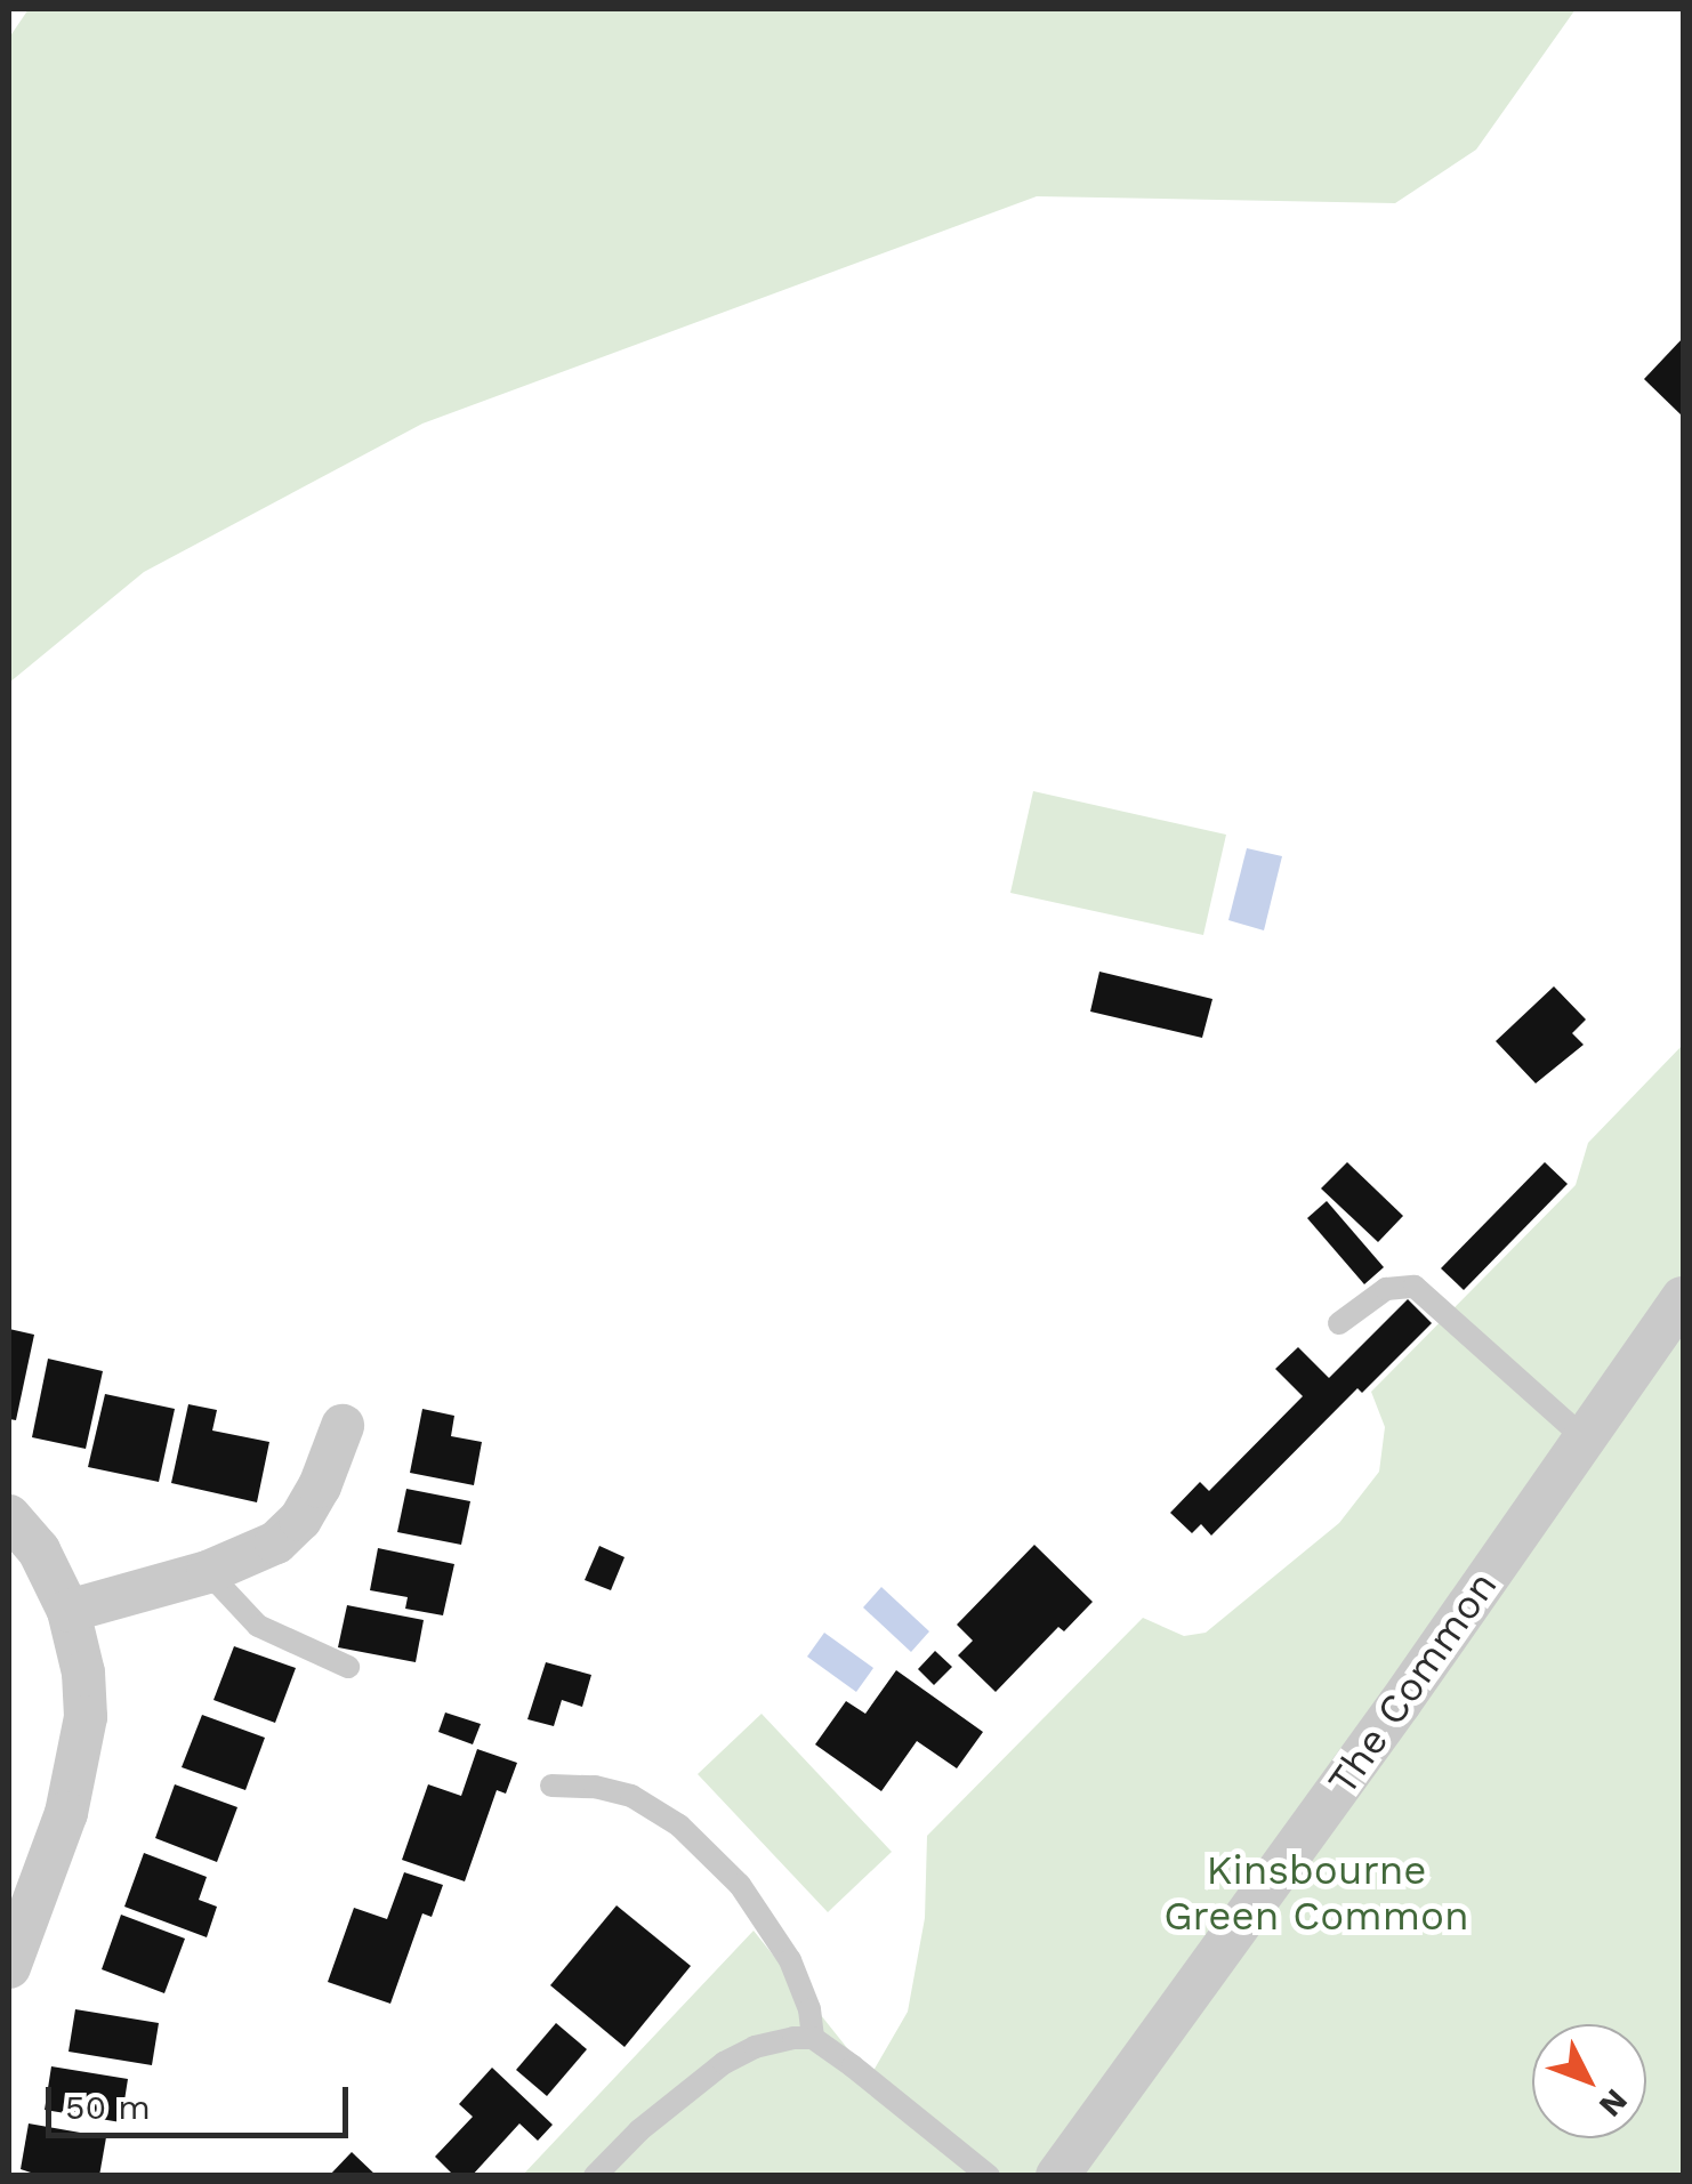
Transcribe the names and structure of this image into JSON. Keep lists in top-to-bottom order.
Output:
{
  "streets": {
    "street": ["The Common"]
  },
  "parks": ["Kinsbourne Green Common"],
  "scale_bar": "50 m",
  "north": "bottom right"
}
